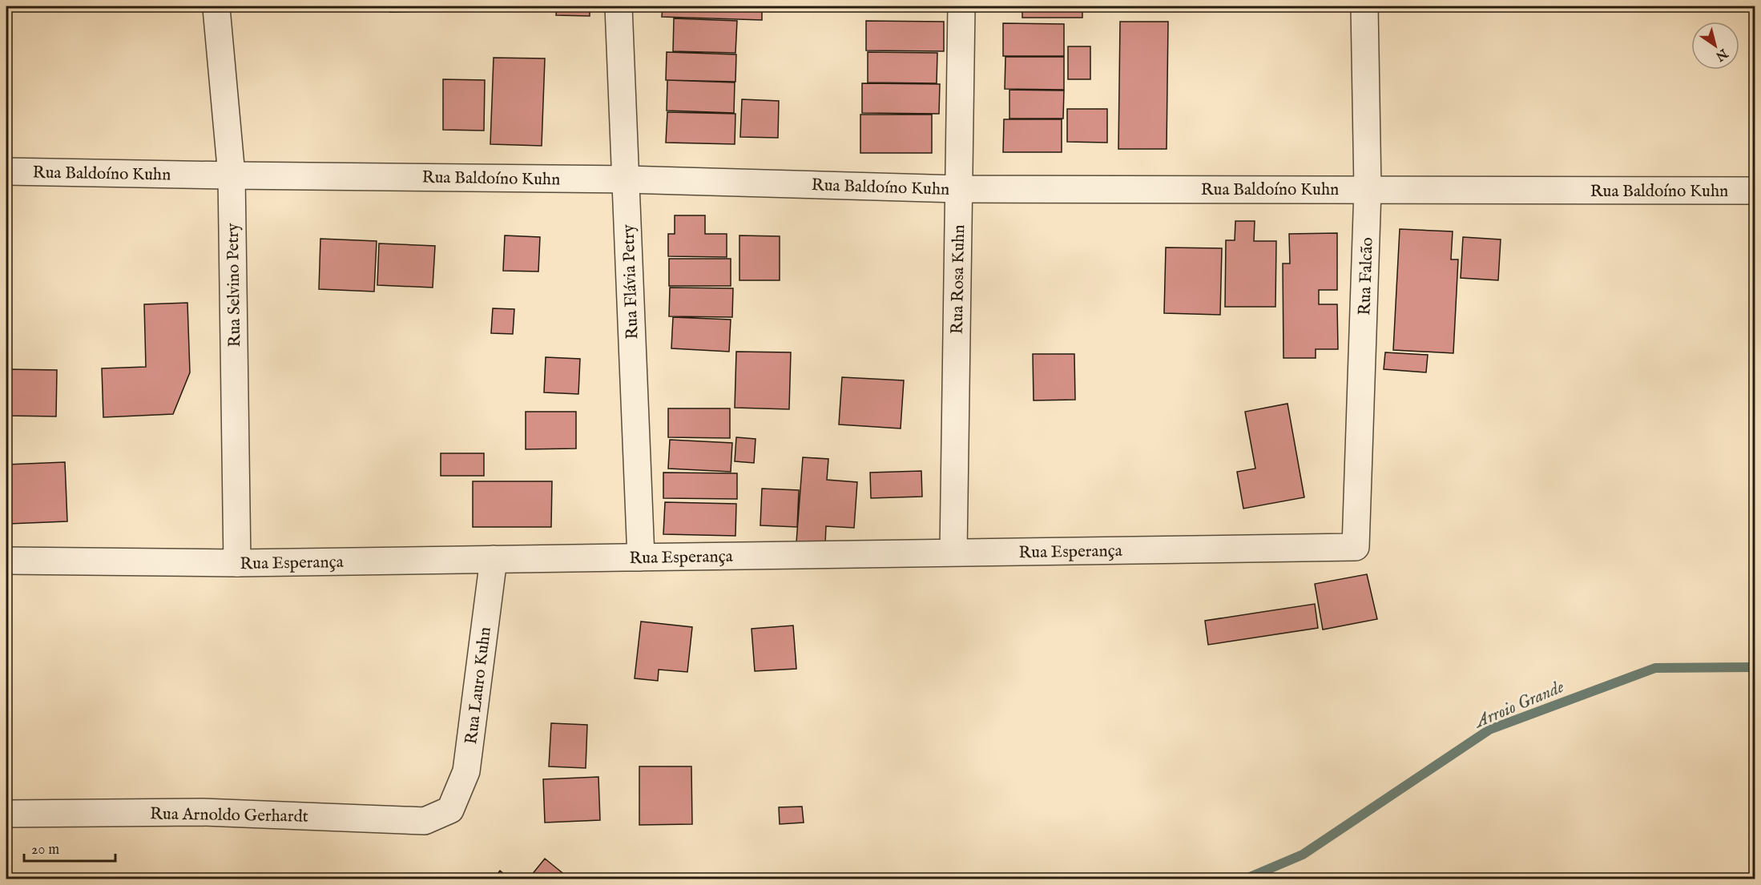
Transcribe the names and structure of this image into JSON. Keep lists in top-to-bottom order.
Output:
{
  "streets": {
    "street": [
      "Rua Baldoíno Kuhn",
      "Rua Falcão",
      "Rua Rosa Kuhn",
      "Rua Flávia Petry",
      "Rua Selvino Petry",
      "Rua Esperança",
      "Rua Lauro Kuhn",
      "Rua Arnoldo Gerhardt"
    ]
  },
  "crossings": [
    ["Rua Baldoíno Kuhn", "Rua Falcão"],
    ["Rua Baldoíno Kuhn", "Rua Rosa Kuhn"],
    ["Rua Baldoíno Kuhn", "Rua Flávia Petry"],
    ["Rua Baldoíno Kuhn", "Rua Selvino Petry"],
    ["Rua Falcão", "Rua Esperança"],
    ["Rua Rosa Kuhn", "Rua Esperança"],
    ["Rua Flávia Petry", "Rua Esperança"],
    ["Rua Selvino Petry", "Rua Esperança"],
    ["Rua Esperança", "Rua Lauro Kuhn"],
    ["Rua Lauro Kuhn", "Rua Arnoldo Gerhardt"]
  ],
  "water": ["Arroio Grande"],
  "scale_bar": "20 m",
  "north": "bottom right"
}
